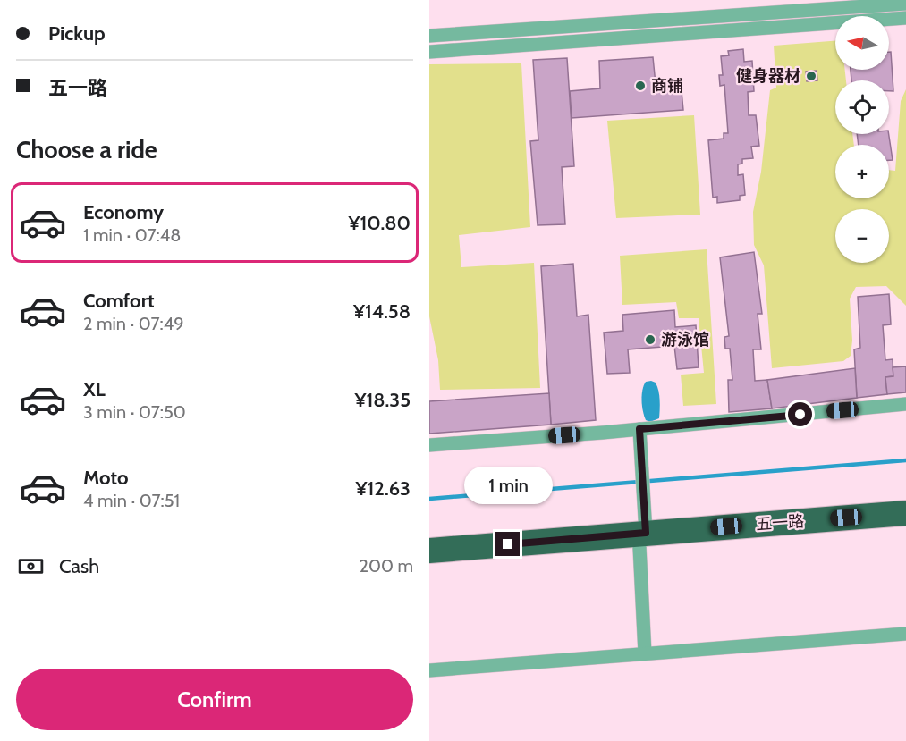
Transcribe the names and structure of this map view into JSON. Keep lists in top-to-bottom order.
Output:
{
  "streets": {
    "highway": ["五一路"]
  },
  "places": ["健身器材", "商铺", "游泳馆"],
  "north": "left",
  "page": {
    "banner": ["Pickup", "五一路"],
    "map_buttons": ["+", "−"],
    "heading": "Choose a ride",
    "list": [
      {
        "name": "Economy",
        "note": "1 min · 07:48",
        "value": "¥10.80"
      },
      {
        "name": "Comfort",
        "note": "2 min · 07:49",
        "value": "¥14.58"
      },
      {
        "name": "XL",
        "note": "3 min · 07:50",
        "value": "¥18.35"
      },
      {
        "name": "Moto",
        "note": "4 min · 07:51",
        "value": "¥12.63"
      }
    ],
    "bubble": "1 min",
    "pay": ["Cash", "200 m"],
    "buttons": "Confirm"
  }
}
